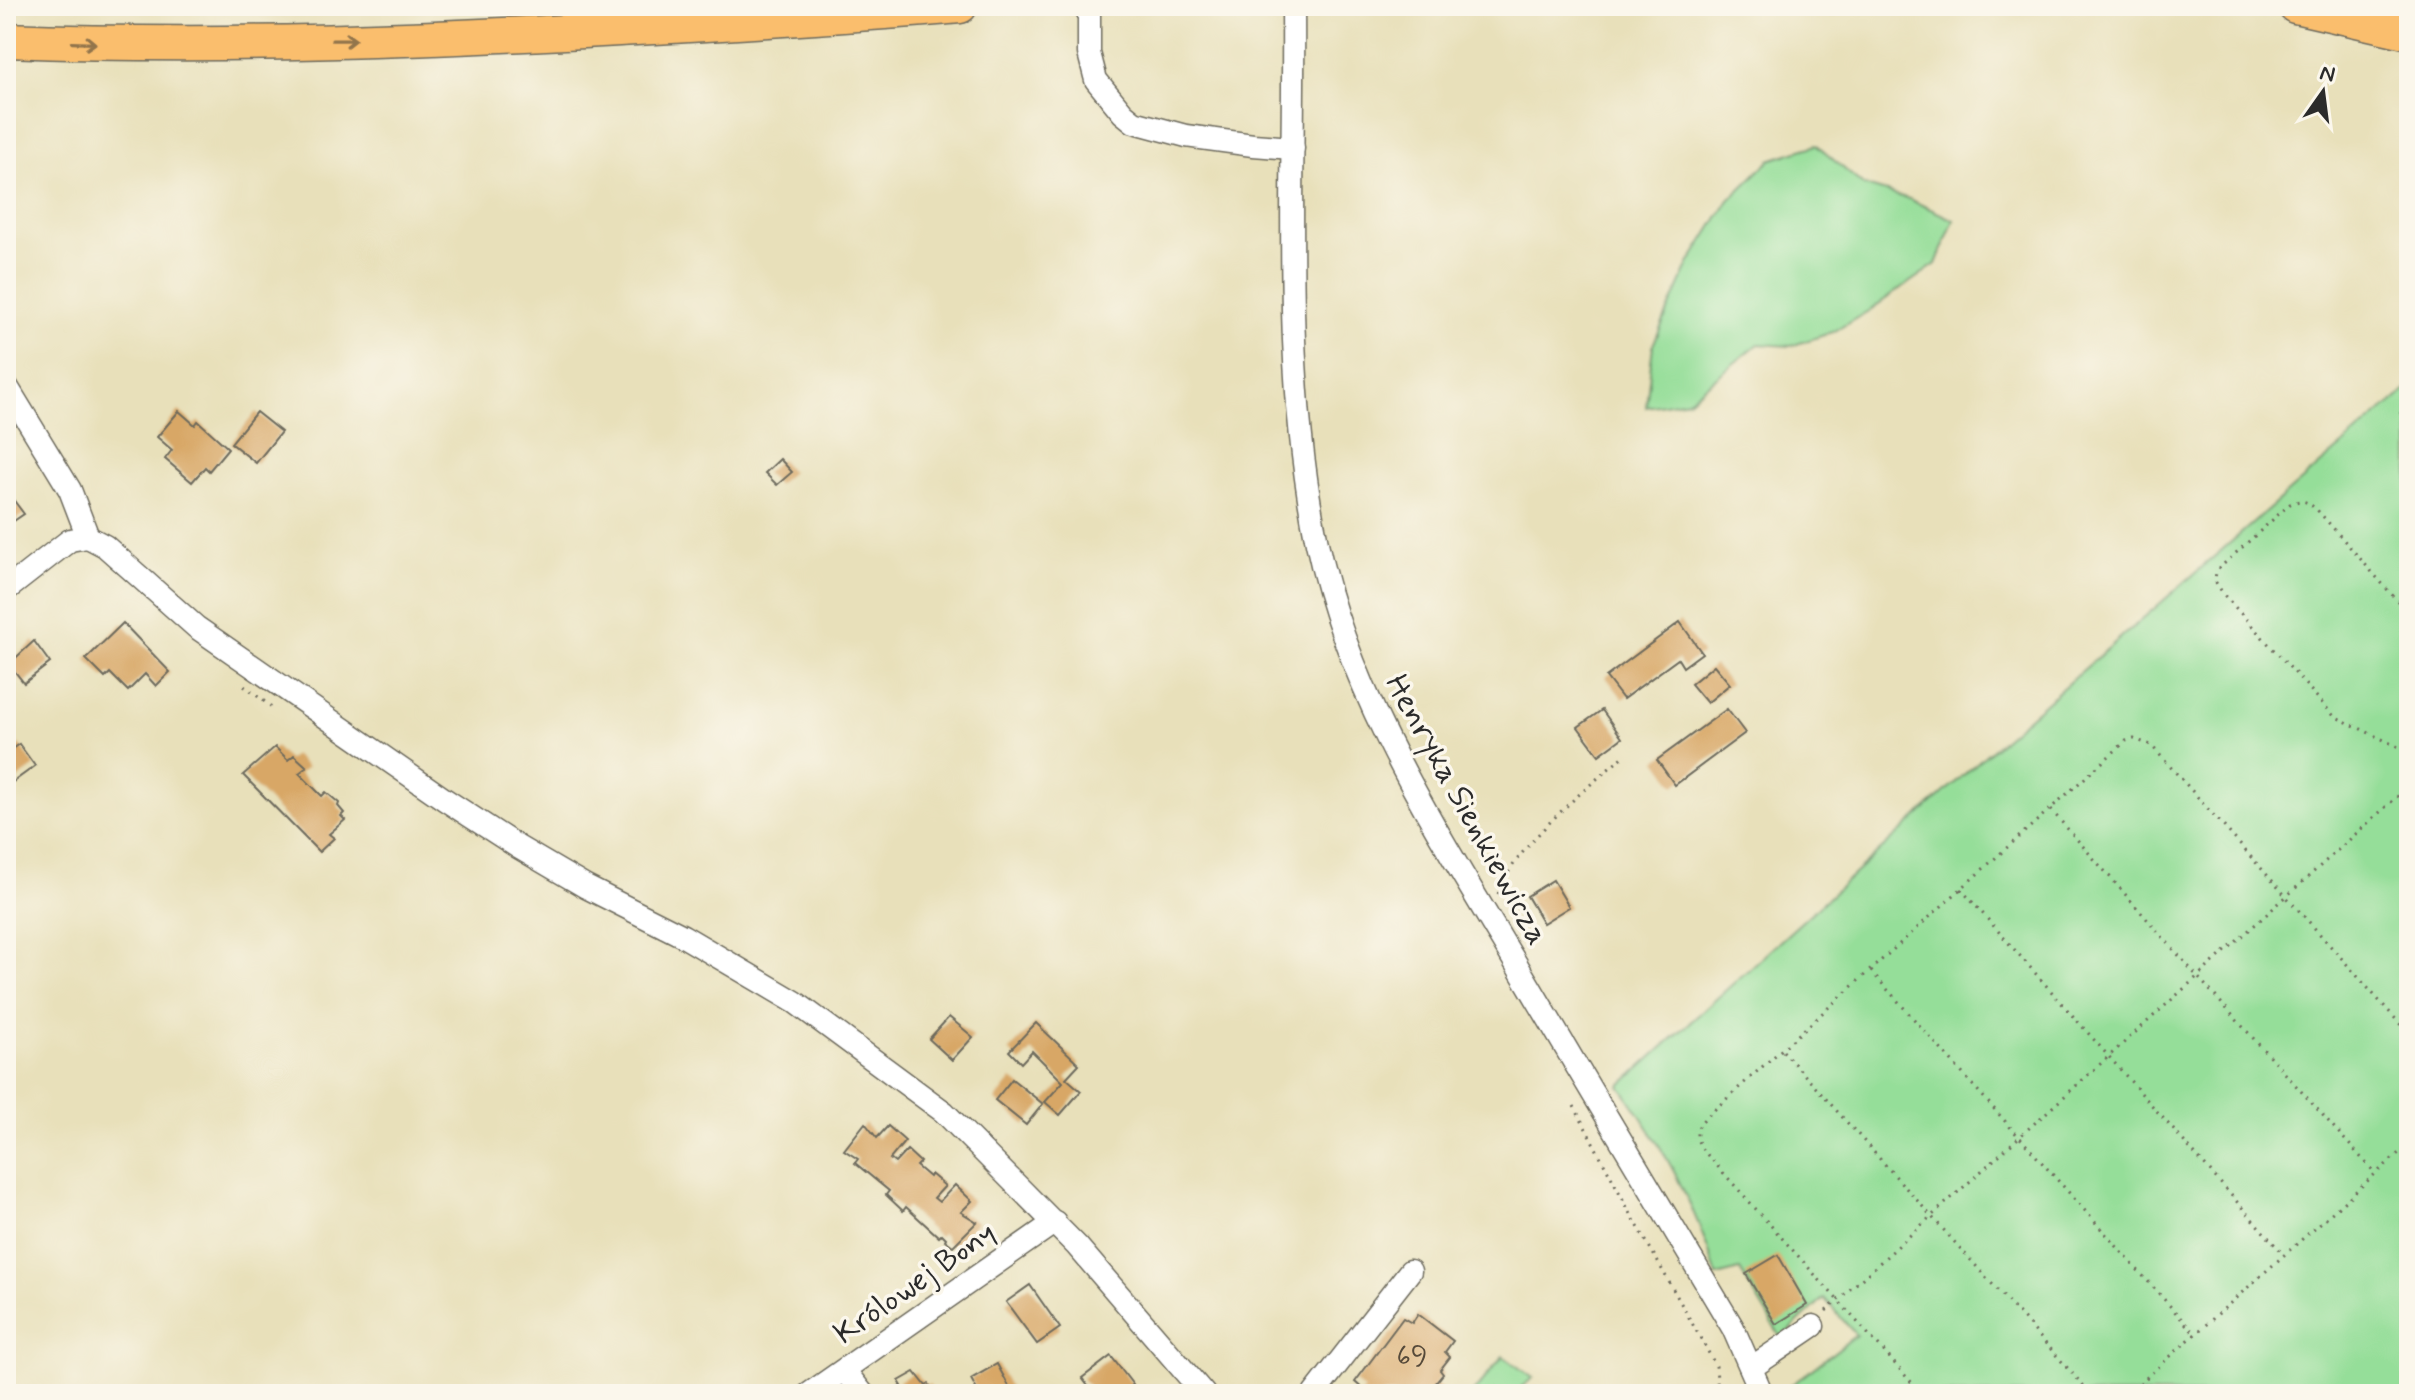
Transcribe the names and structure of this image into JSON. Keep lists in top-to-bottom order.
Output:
{
  "streets": {
    "street": ["Henryka Sienkiewicza", "Królowej Bony"]
  },
  "house_numbers": ["69"],
  "north": "top"
}
